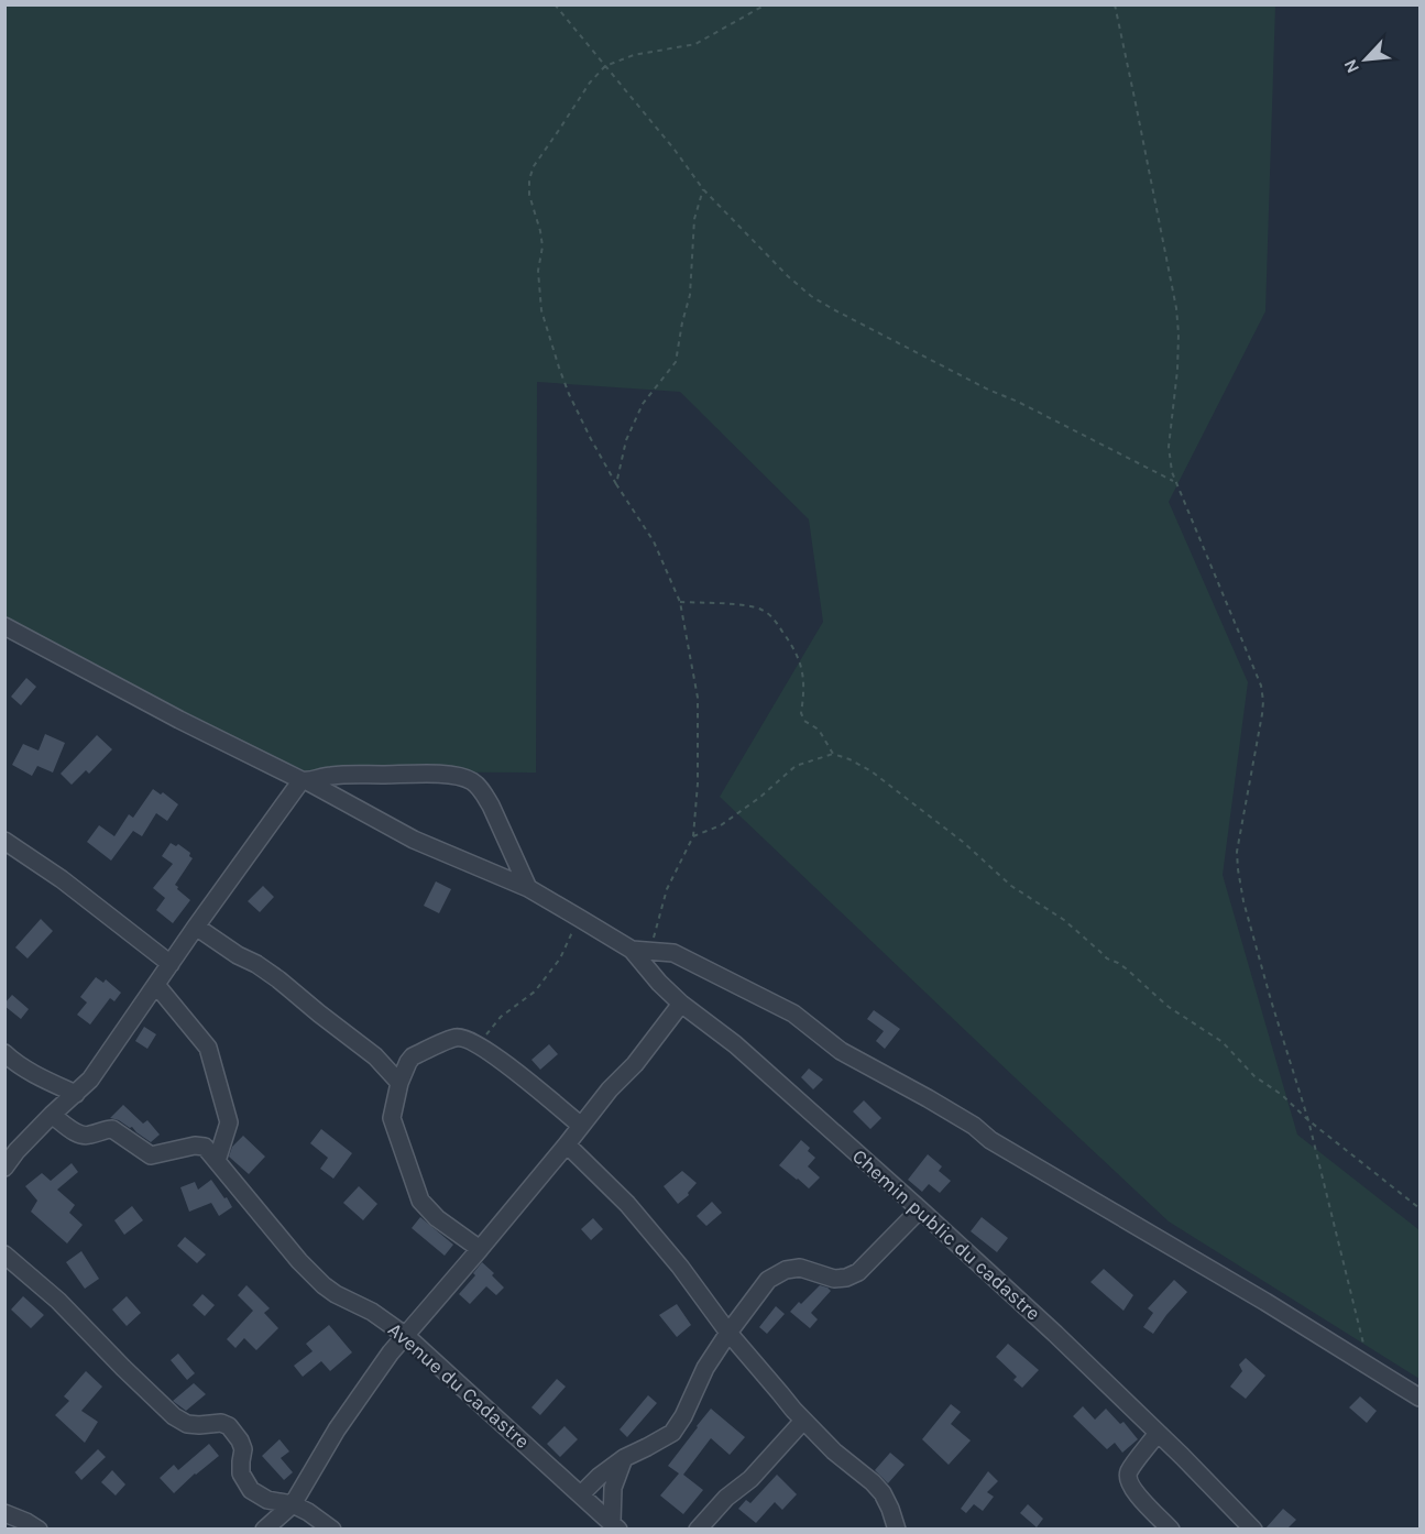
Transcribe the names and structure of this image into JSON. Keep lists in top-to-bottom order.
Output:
{
  "streets": {
    "street": ["Chemin public du cadastre", "Avenue du Cadastre"]
  },
  "north": "bottom left"
}
